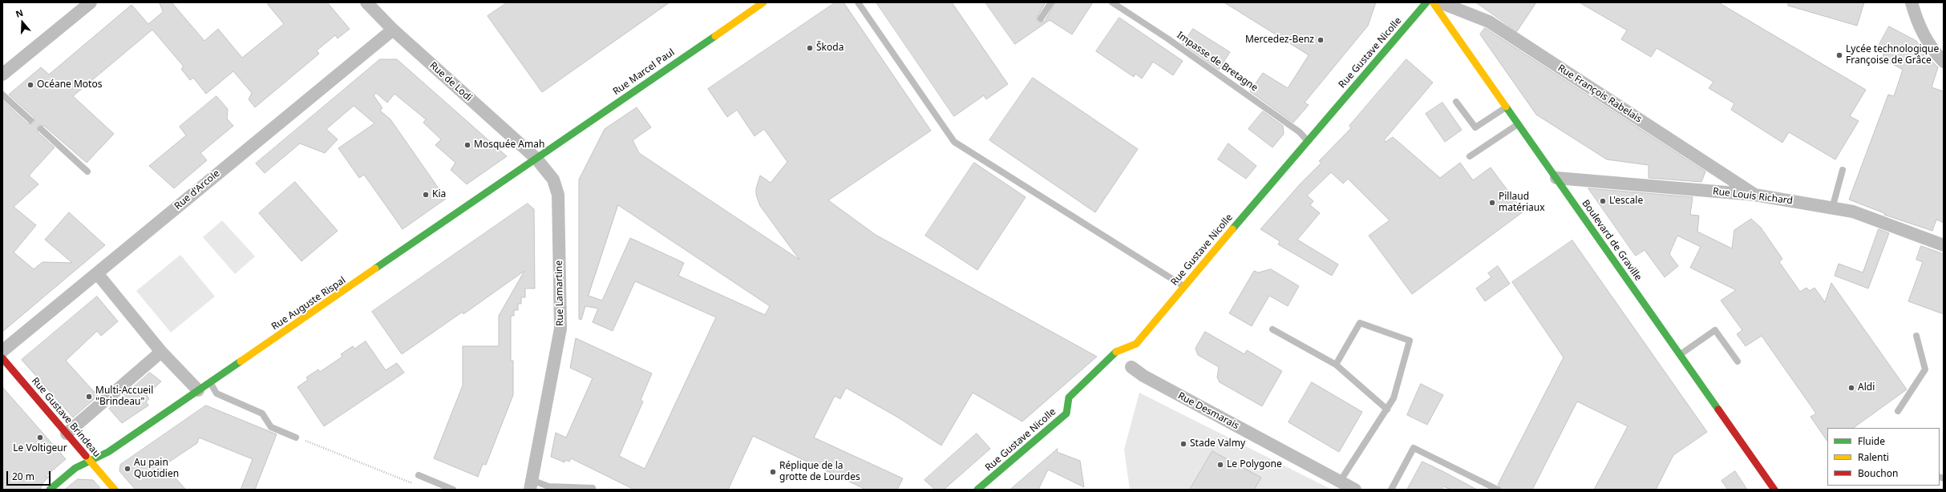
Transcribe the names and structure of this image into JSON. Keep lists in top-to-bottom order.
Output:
{
  "streets": {
    "street": [
      "Rue Gustave Nicolle",
      "Rue Marcel Paul",
      "Rue de Lodi",
      "Rue François Rabelais",
      "Rue d'Arcole",
      "Rue Louis Richard",
      "Boulevard de Graville",
      "Rue Lamartine",
      "Rue Auguste Rispal",
      "Rue Desmarais",
      "Rue Gustave Brindeau"
    ],
    "lane": ["Impasse de Bretagne"]
  },
  "crossings": [
    ["Rue Gustave Nicolle", "Impasse de Bretagne"],
    ["Rue Marcel Paul", "Rue de Lodi"],
    ["Rue Marcel Paul", "Rue Lamartine"],
    ["Rue Marcel Paul", "Rue Auguste Rispal"],
    ["Rue de Lodi", "Rue d'Arcole"],
    ["Rue de Lodi", "Rue Lamartine"],
    ["Rue de Lodi", "Rue Auguste Rispal"],
    ["Rue François Rabelais", "Rue Louis Richard"],
    ["Rue Louis Richard", "Boulevard de Graville"],
    ["Rue Lamartine", "Rue Auguste Rispal"],
    ["Rue Auguste Rispal", "Rue Gustave Brindeau"]
  ],
  "places": [
    "Mercedez-Benz",
    "Škoda",
    "Lycée technologique Françoise de Grâce",
    "Océane Motos",
    "Mosquée Amah",
    "Kia",
    "L'escale",
    "Pillaud matériaux",
    "Aldi",
    "Multi-Accueil \"Brindeau\"",
    "Le Voltigeur",
    "Stade Valmy",
    "Le Polygone",
    "Au pain Quotidien",
    "Réplique de la grotte de Lourdes"
  ],
  "legend": ["Fluide", "Ralenti", "Bouchon"],
  "scale_bar": "20 m",
  "north": "top"
}
